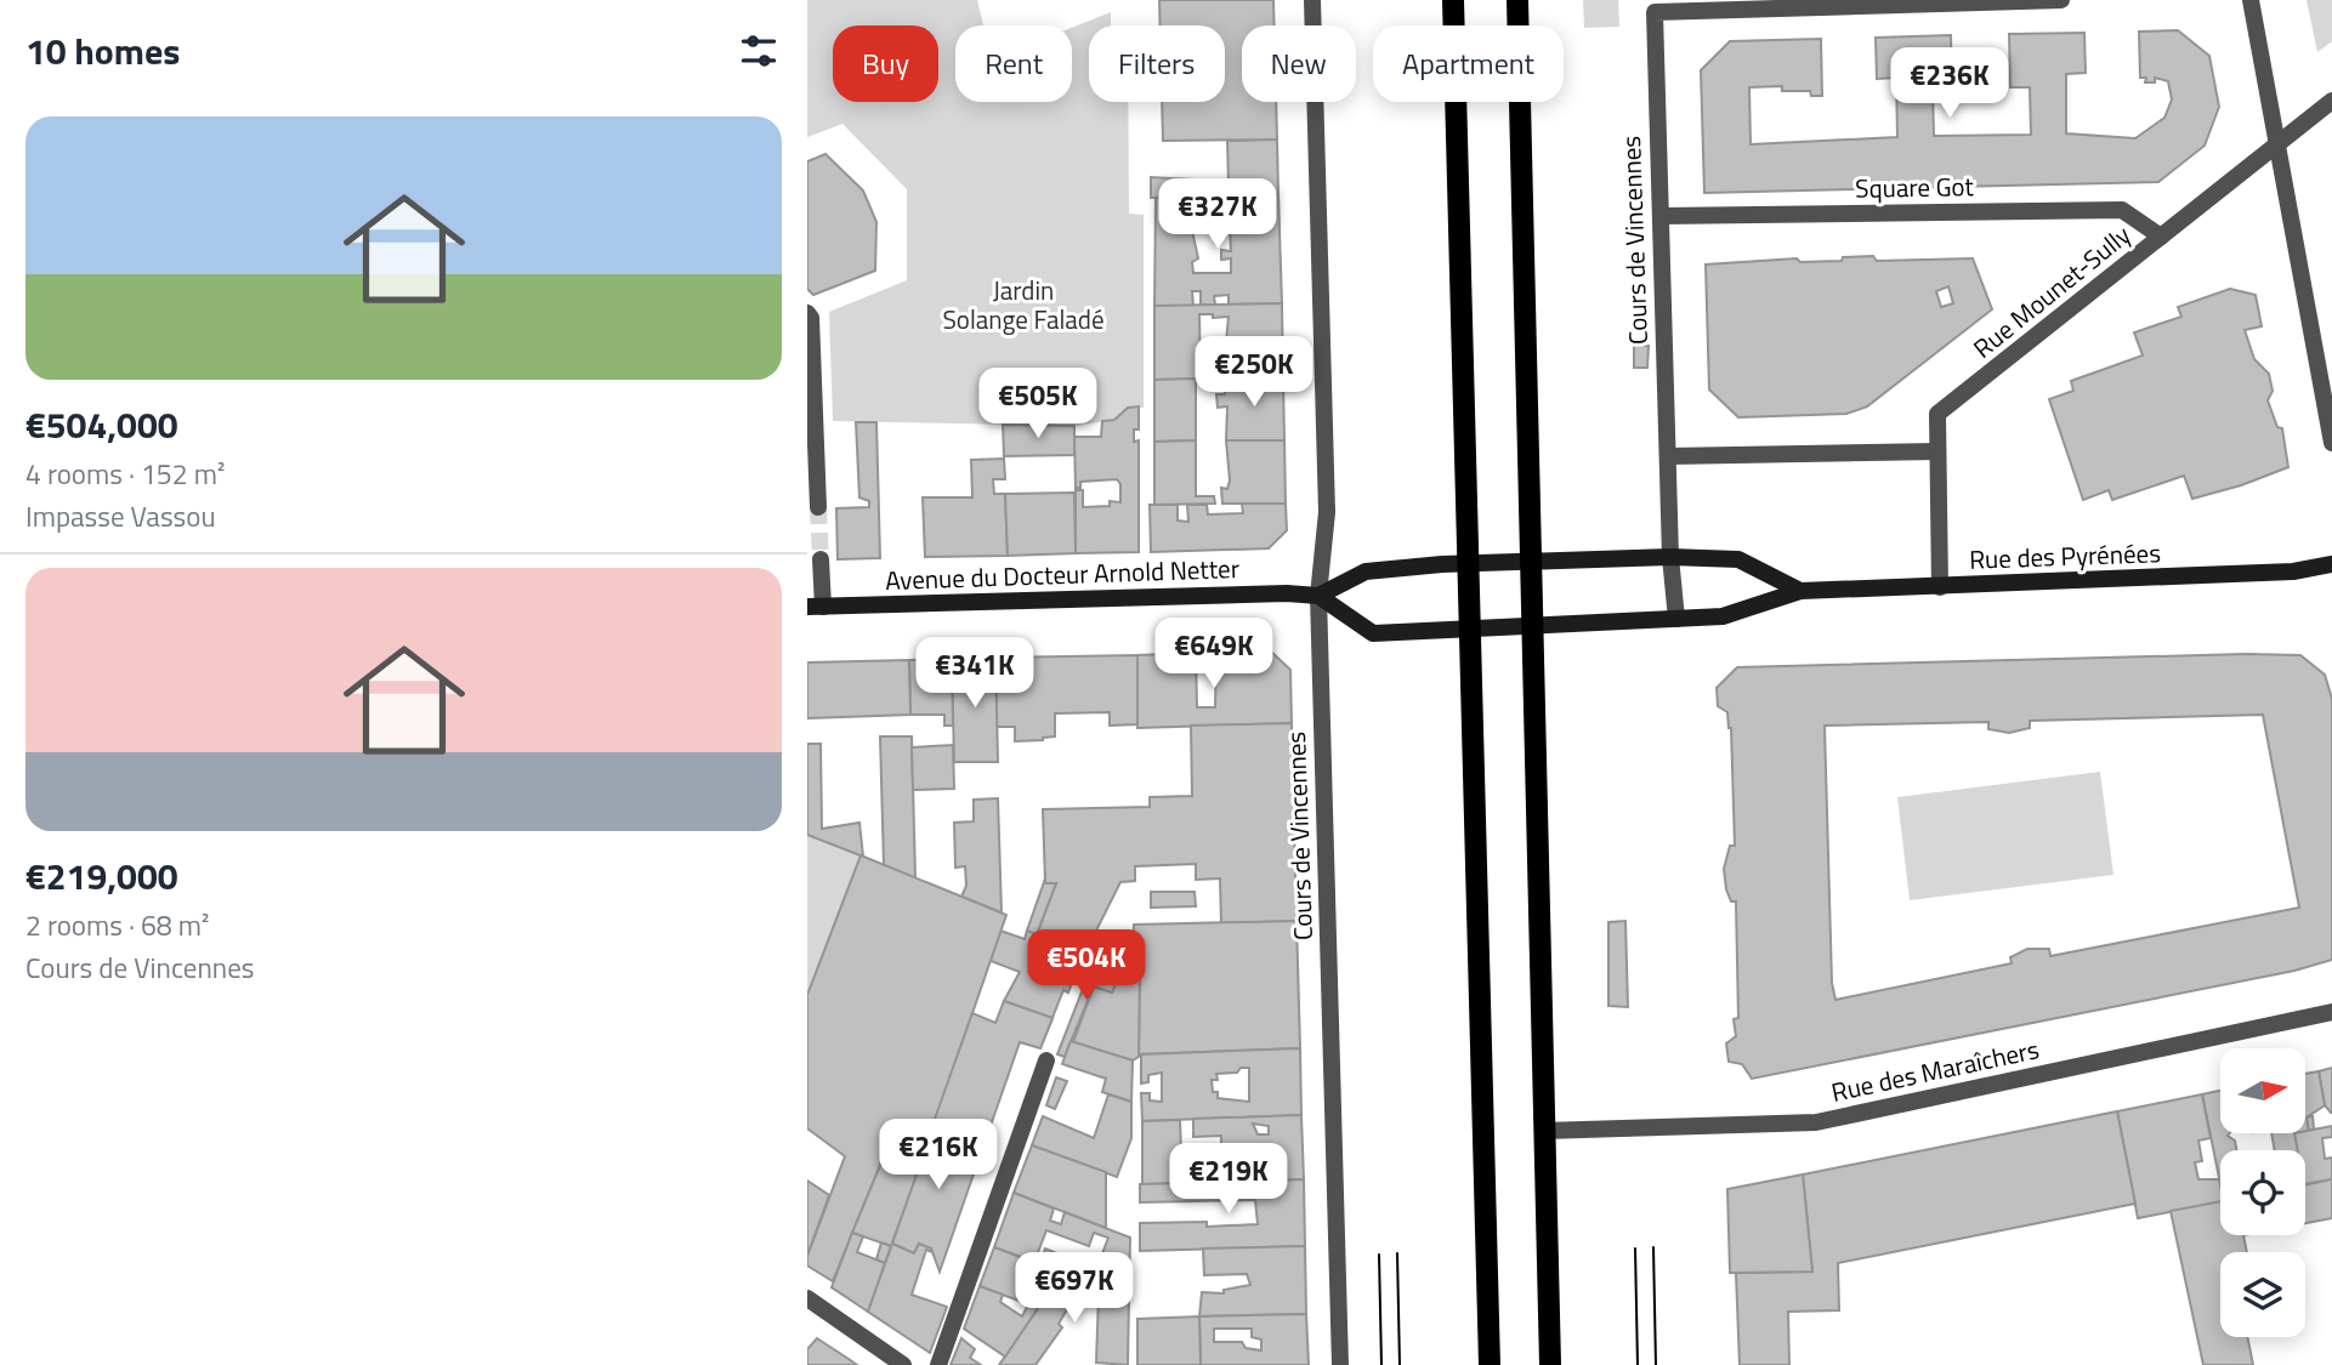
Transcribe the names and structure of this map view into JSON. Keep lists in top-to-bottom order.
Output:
{
  "streets": {
    "main road": ["Rue des Pyrénées", "Avenue du Docteur Arnold Netter"],
    "street": [
      "Square Got",
      "Cours de Vincennes",
      "Rue Mounet-Sully",
      "Rue des Maraîchers"
    ]
  },
  "crossings": [
    ["Square Got", "Cours de Vincennes"],
    ["Square Got", "Rue Mounet-Sully"],
    ["Cours de Vincennes", "Rue des Pyrénées"],
    ["Cours de Vincennes", "Avenue du Docteur Arnold Netter"],
    ["Rue Mounet-Sully", "Rue des Pyrénées"]
  ],
  "parks": ["Jardin Solange Faladé"],
  "north": "right",
  "page": {
    "heading": "10 homes",
    "chip": [
      "Buy",
      "Rent",
      "Filters",
      "New",
      "Apartment"
    ],
    "price": [
      "€236K",
      "€327K",
      "€250K",
      "€505K",
      "€649K",
      "€341K",
      "€504K",
      "€216K",
      "€219K",
      "€697K"
    ],
    "list": [
      {
        "name": "€504,000",
        "note": "4 rooms · 152 m² · Impasse Vassou"
      },
      {
        "name": "€219,000",
        "note": "2 rooms · 68 m² · Cours de Vincennes"
      }
    ]
  }
}
